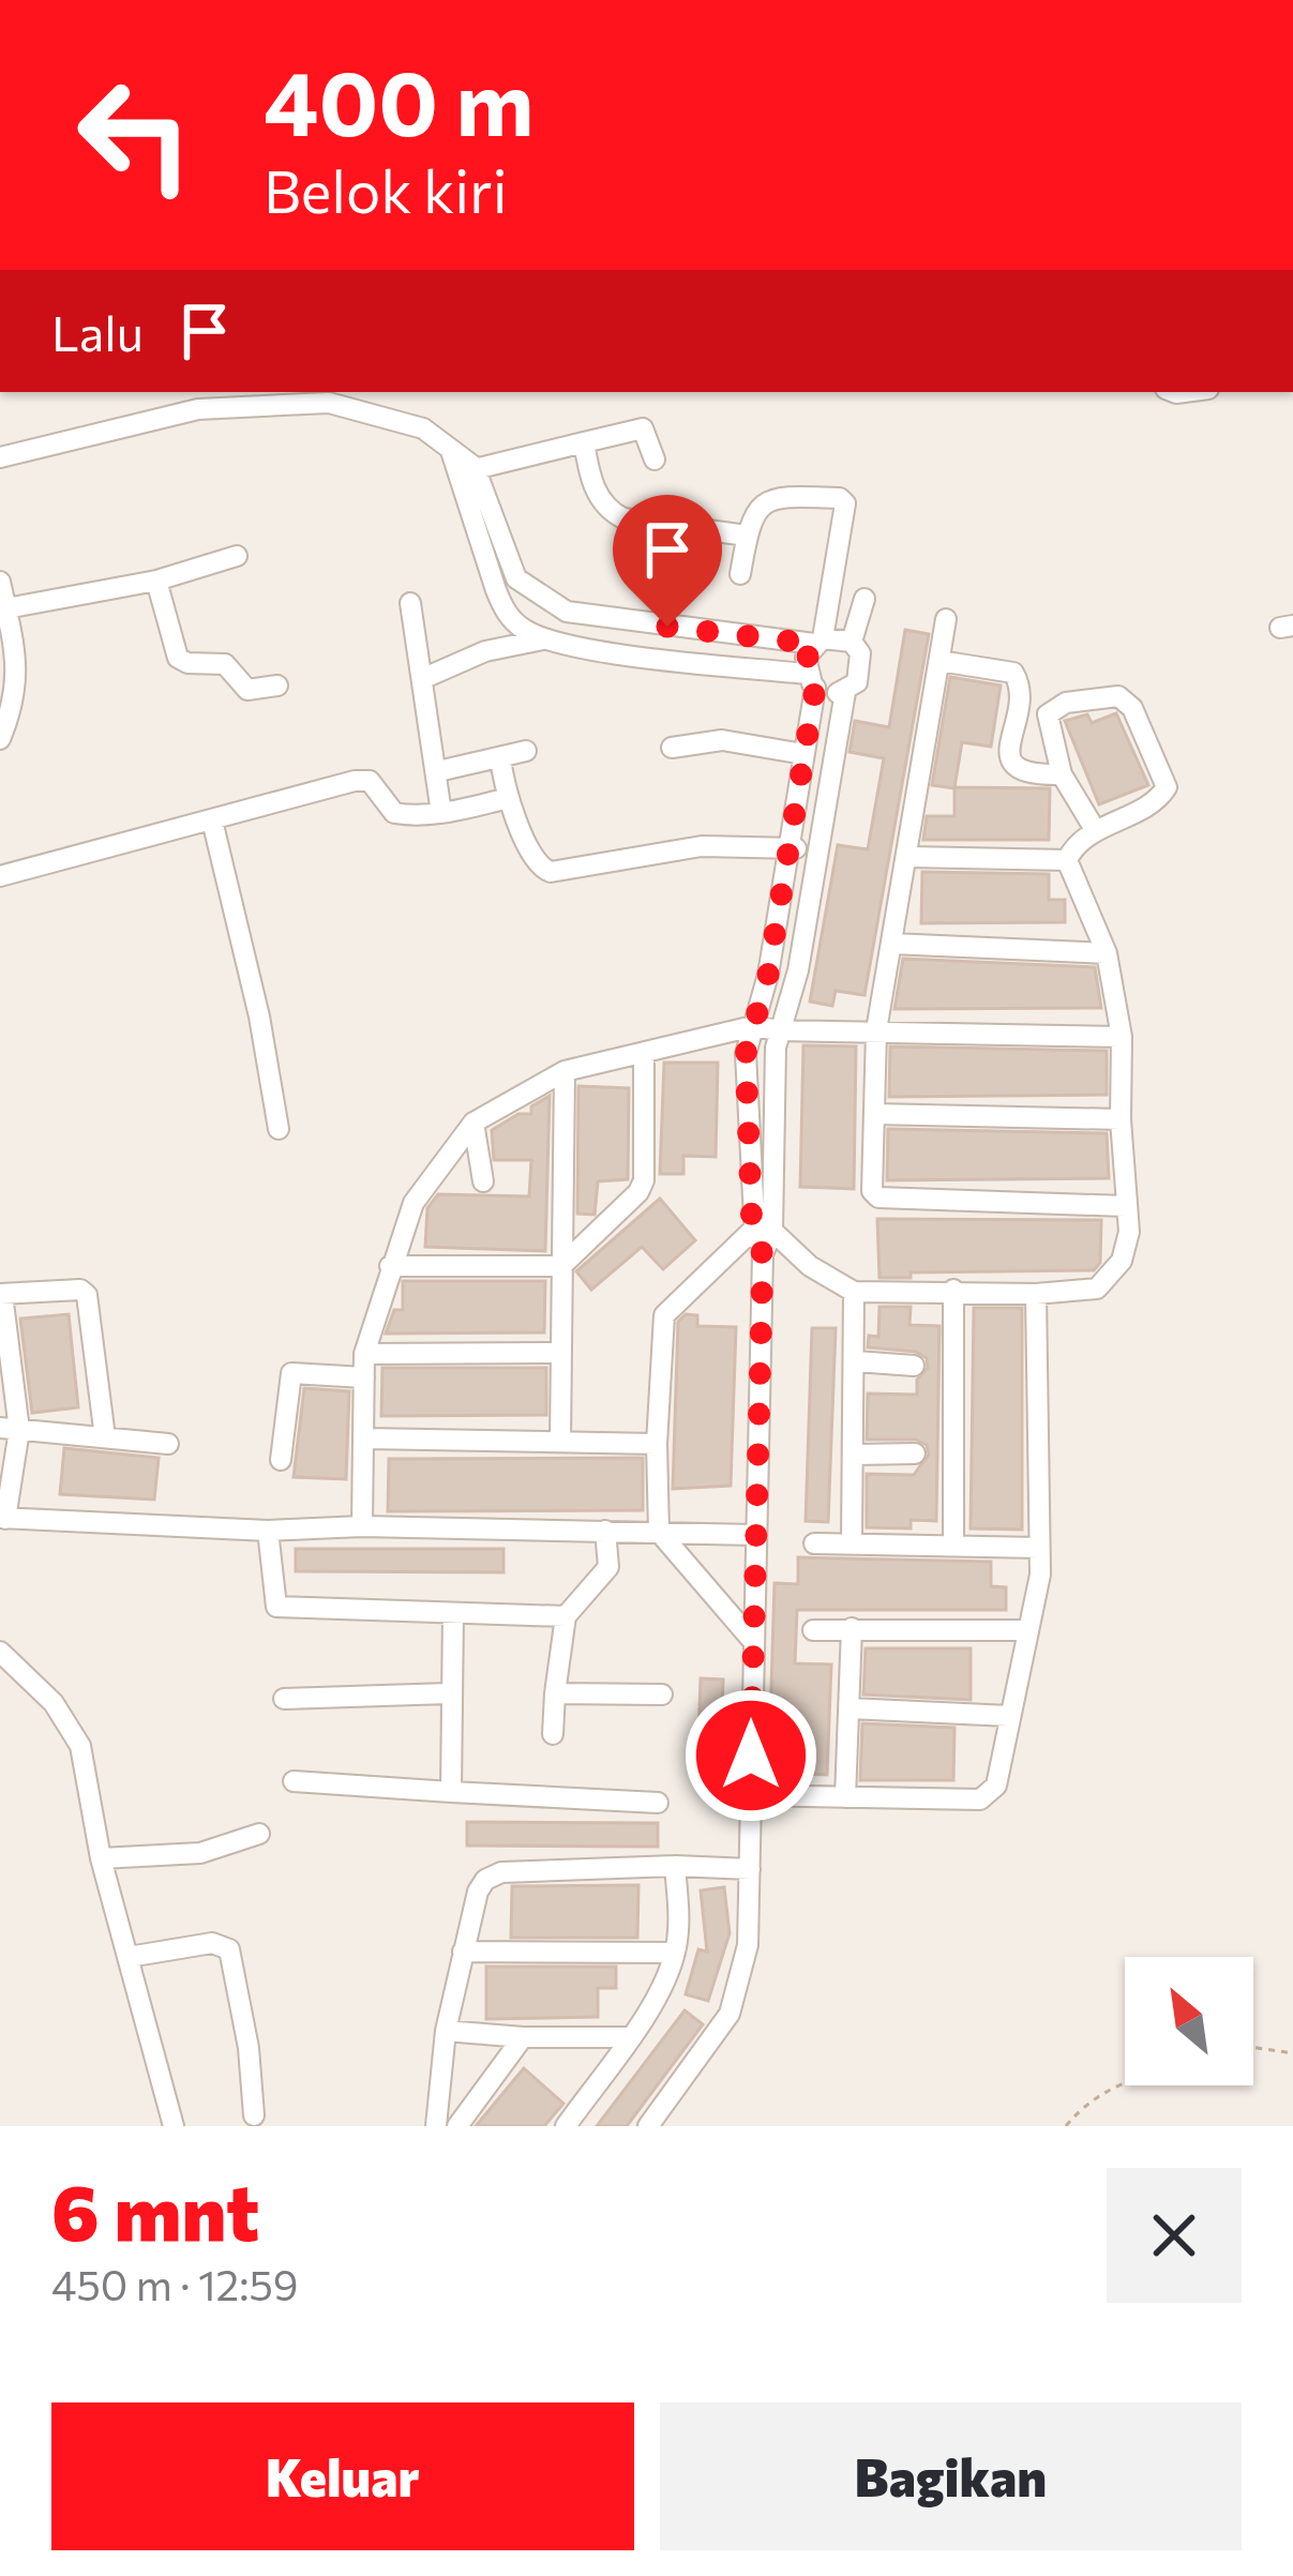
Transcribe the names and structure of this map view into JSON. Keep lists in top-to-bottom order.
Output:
{
  "north": "top left",
  "page": {
    "turn": ["400 m", "Belok kiri"],
    "then": "Lalu",
    "heading": ["6 mnt", "450 m · 12:59"],
    "buttons": ["Keluar", "Bagikan"]
  }
}
